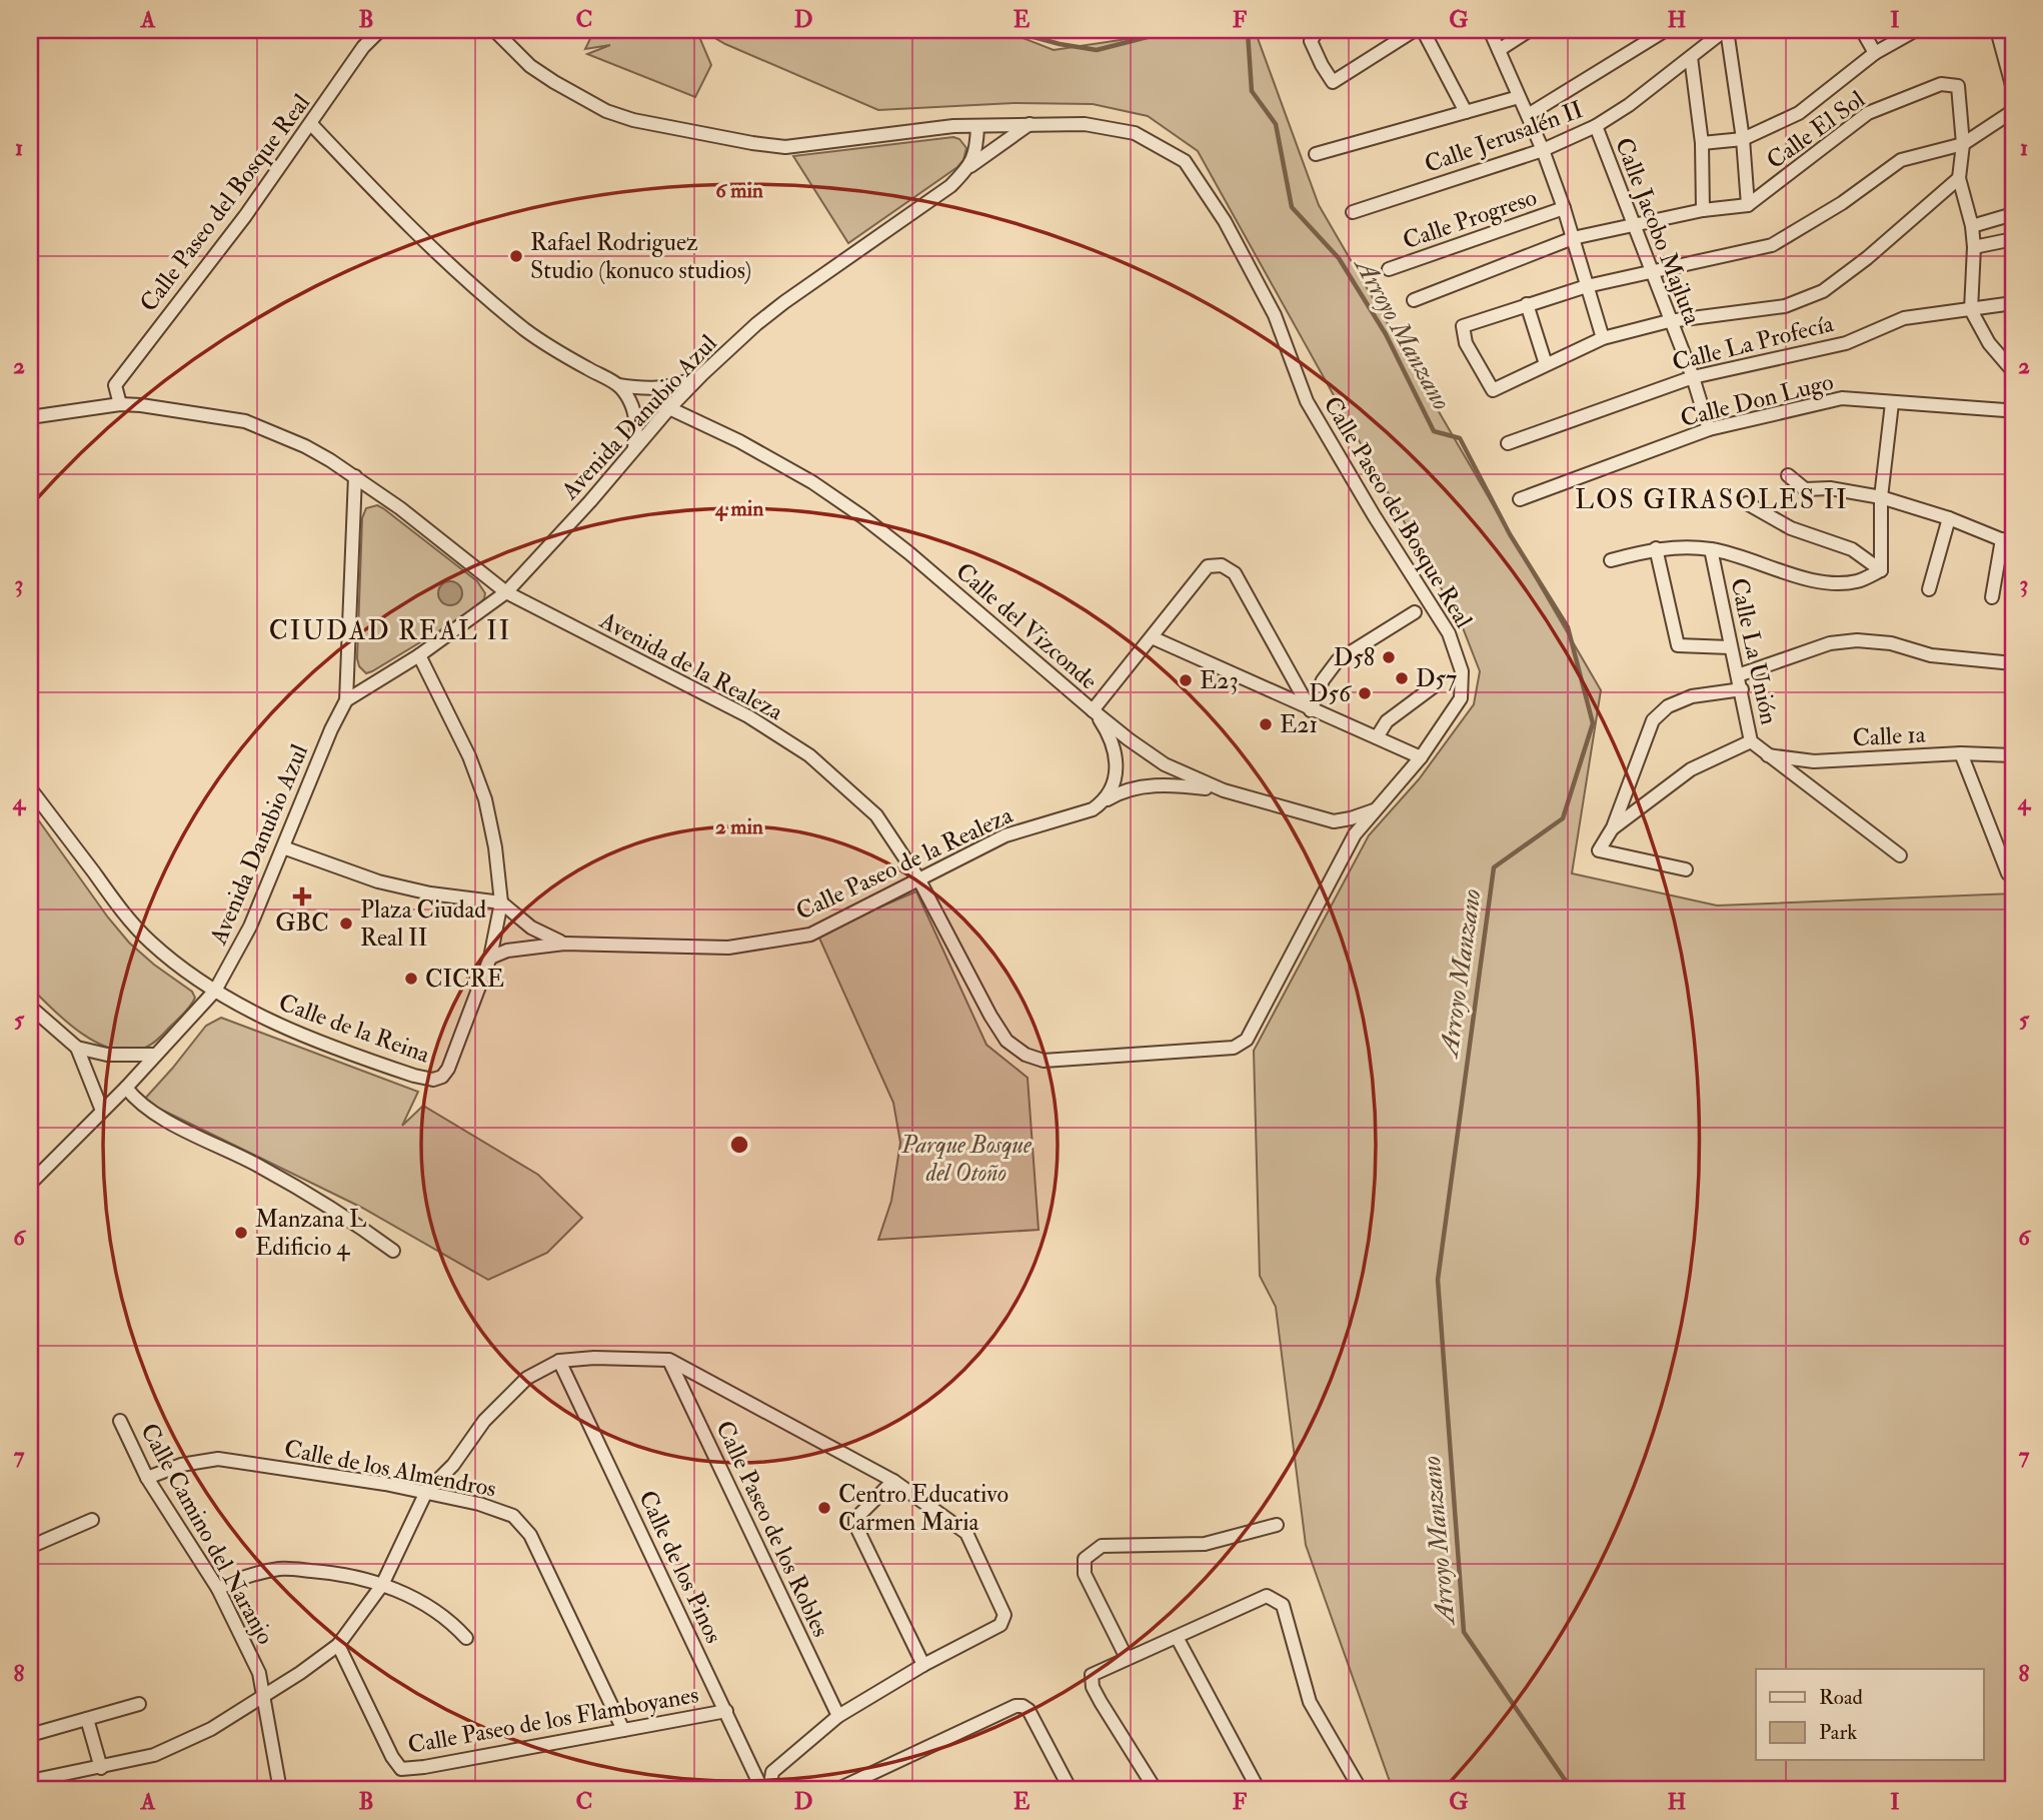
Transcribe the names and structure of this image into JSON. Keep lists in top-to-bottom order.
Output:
{
  "streets": {
    "street": [
      "Calle El Sol",
      "Calle Jerusalén II",
      "Calle Paseo del Bosque Real",
      "Calle Progreso",
      "Calle Jacobo Majluta",
      "Calle La Profecía",
      "Calle Don Lugo",
      "Avenida Danubio Azul",
      "Calle del Vizconde",
      "Calle La Unión",
      "Avenida de la Realeza",
      "Calle 1a",
      "Calle Paseo de la Realeza",
      "Calle de la Reina",
      "Calle de los Almendros",
      "Calle Paseo de los Robles",
      "Calle Camino del Naranjo",
      "Calle de los Pinos",
      "Calle Paseo de los Flamboyanes"
    ]
  },
  "crossings": [
    ["Calle El Sol", "Calle La Profecía"],
    ["Calle Jerusalén II", "Calle Jacobo Majluta"],
    ["Calle Paseo del Bosque Real", "Calle del Vizconde"],
    ["Calle Paseo del Bosque Real", "Avenida de la Realeza"],
    ["Calle Jacobo Majluta", "Calle La Profecía"],
    ["Calle Jacobo Majluta", "Calle Don Lugo"],
    ["Avenida Danubio Azul", "Calle del Vizconde"],
    ["Avenida Danubio Azul", "Avenida de la Realeza"],
    ["Avenida Danubio Azul", "Calle de la Reina"],
    ["Calle del Vizconde", "Calle Paseo de la Realeza"],
    ["Calle La Unión", "Calle 1a"],
    ["Avenida de la Realeza", "Calle Paseo de la Realeza"],
    ["Calle Paseo de la Realeza", "Calle de la Reina"],
    ["Calle de los Almendros", "Calle Camino del Naranjo"],
    ["Calle de los Almendros", "Calle Paseo de los Flamboyanes"],
    ["Calle de los Pinos", "Calle Paseo de los Flamboyanes"]
  ],
  "districts": ["LOS GIRASOLES II", "CIUDAD REAL II"],
  "water": ["Arroyo Manzano"],
  "parks": ["Parque Bosque del Otoño"],
  "places": {
    "other": [
      "Rafael Rodriguez Studio (konuco studios)",
      "D58",
      "D57",
      "E23",
      "D56",
      "E21",
      "Plaza Ciudad Real II",
      "CICRE",
      "Manzana L Edificio 4",
      "Centro Educativo Carmen Maria"
    ],
    "health": ["GBC"]
  },
  "legend": ["Road", "Park"],
  "grid": {
    "columns": [
      "A",
      "B",
      "C",
      "D",
      "E",
      "F",
      "G",
      "H",
      "I"
    ],
    "rows": [
      "1",
      "2",
      "3",
      "4",
      "5",
      "6",
      "7",
      "8"
    ]
  },
  "rings": ["6 min", "4 min", "2 min"]
}
